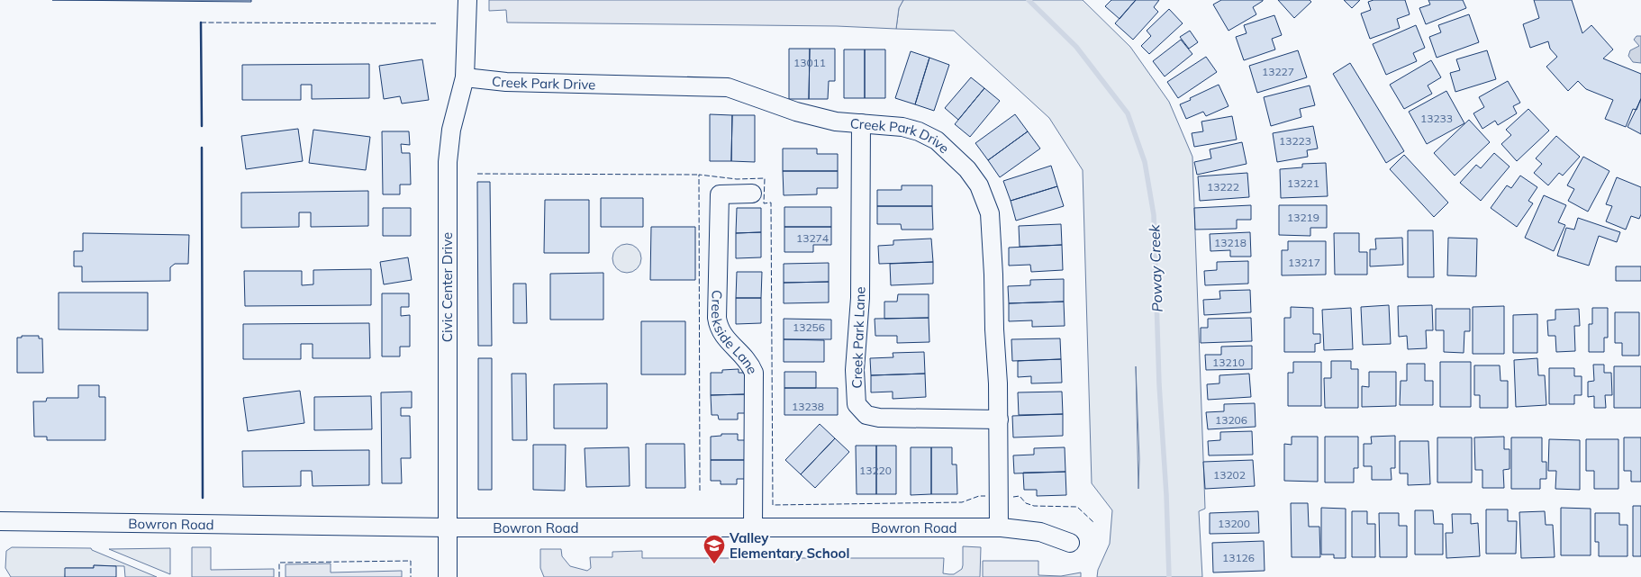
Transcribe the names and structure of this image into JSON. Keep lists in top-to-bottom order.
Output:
{
  "streets": {
    "street": [
      "Creek Park Drive",
      "Civic Center Drive",
      "Creekside Lane",
      "Creek Park Lane",
      "Bowron Road"
    ]
  },
  "crossings": [
    ["Creek Park Drive", "Civic Center Drive"],
    ["Creek Park Drive", "Creek Park Lane"],
    ["Creek Park Drive", "Bowron Road"],
    ["Civic Center Drive", "Bowron Road"],
    ["Creekside Lane", "Bowron Road"]
  ],
  "water": ["Poway Creek"],
  "places": {
    "school or university": ["Valley Elementary School"]
  },
  "house_numbers": [
    "13011",
    "13227",
    "13233",
    "13223",
    "13221",
    "13222",
    "13219",
    "13274",
    "13218",
    "13217",
    "13256",
    "13210",
    "13238",
    "13206",
    "13220",
    "13202",
    "13200",
    "13126"
  ]
}
